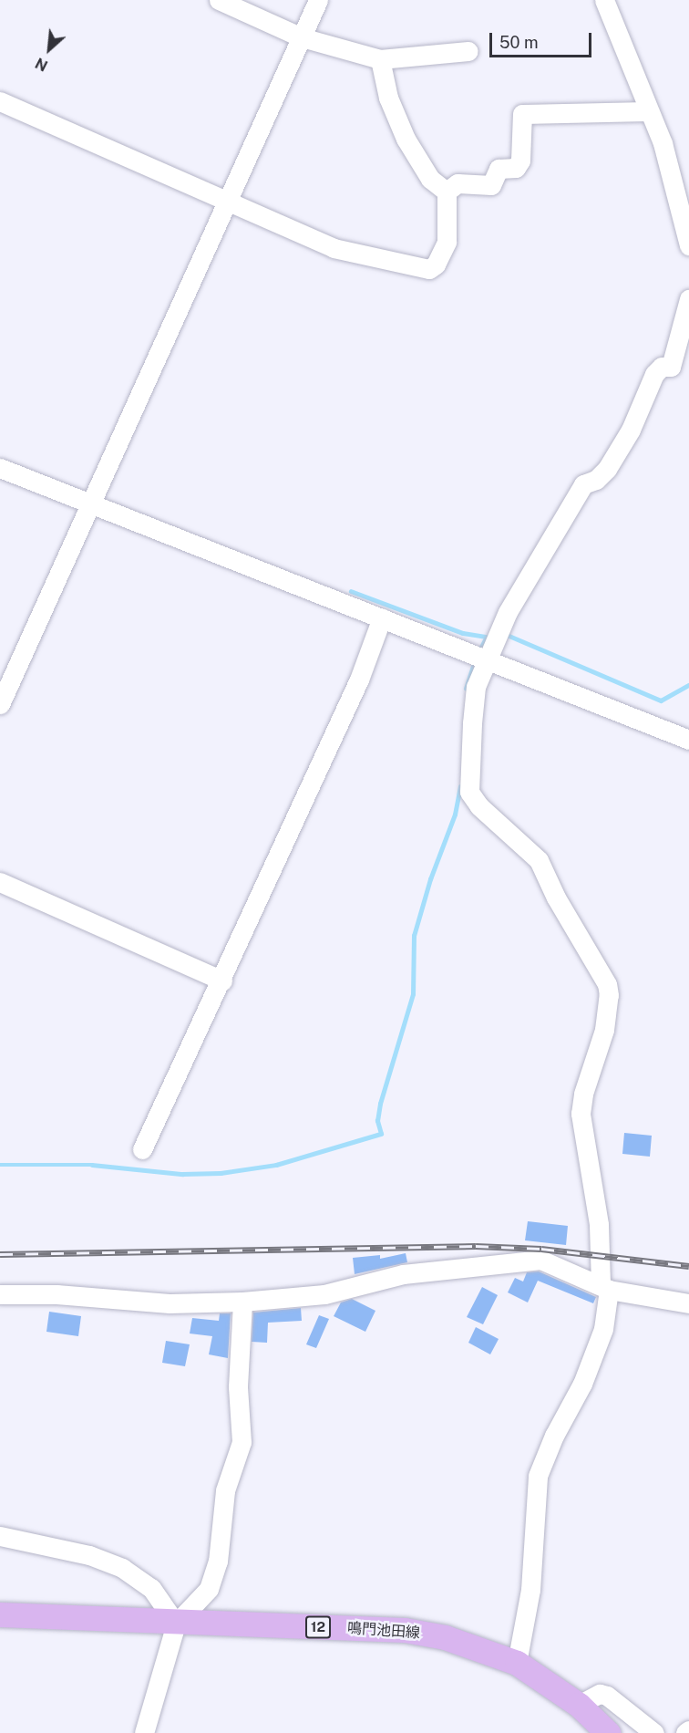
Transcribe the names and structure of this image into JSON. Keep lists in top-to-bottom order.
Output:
{
  "streets": {
    "main road": ["12", "鳴門池田線"]
  },
  "scale_bar": "50 m",
  "north": "bottom left"
}
